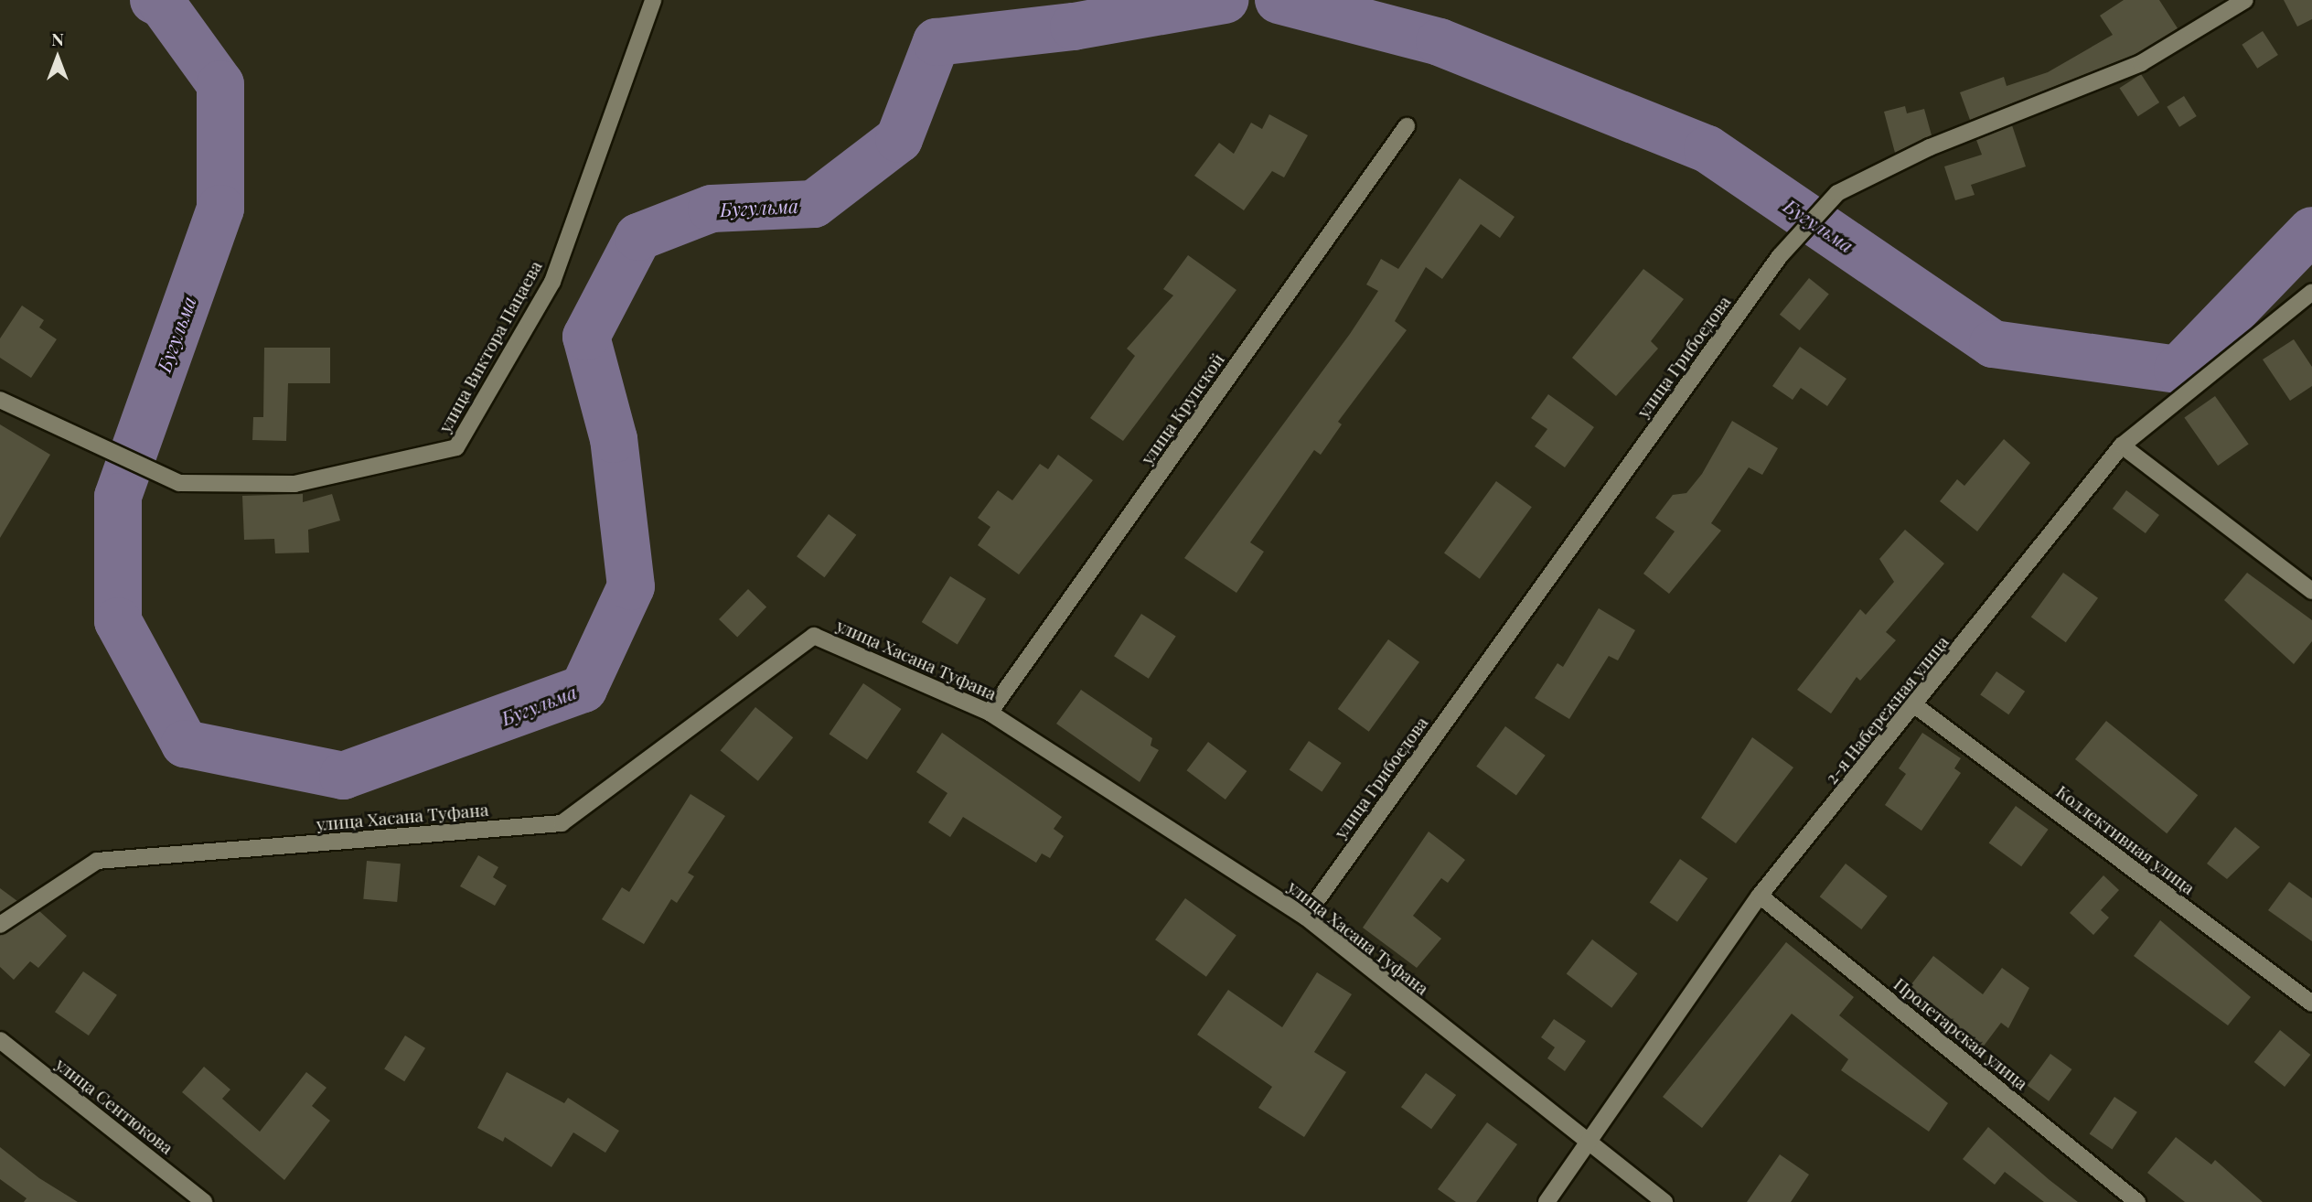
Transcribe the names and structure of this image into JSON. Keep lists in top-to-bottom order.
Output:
{
  "streets": {
    "street": [
      "улица Виктора Пацаева",
      "улица Грибоедова",
      "улица Крупской",
      "улица Хасана Туфана",
      "2-я Набережная улица",
      "Коллективная улица",
      "Пролетарская улица",
      "улица Сентюкова"
    ]
  },
  "crossings": [
    ["улица Грибоедова", "улица Хасана Туфана"],
    ["улица Крупской", "улица Хасана Туфана"],
    ["улица Хасана Туфана", "2-я Набережная улица"],
    ["2-я Набережная улица", "Коллективная улица"],
    ["2-я Набережная улица", "Пролетарская улица"]
  ],
  "water": ["Бугульма"],
  "north": "top"
}
